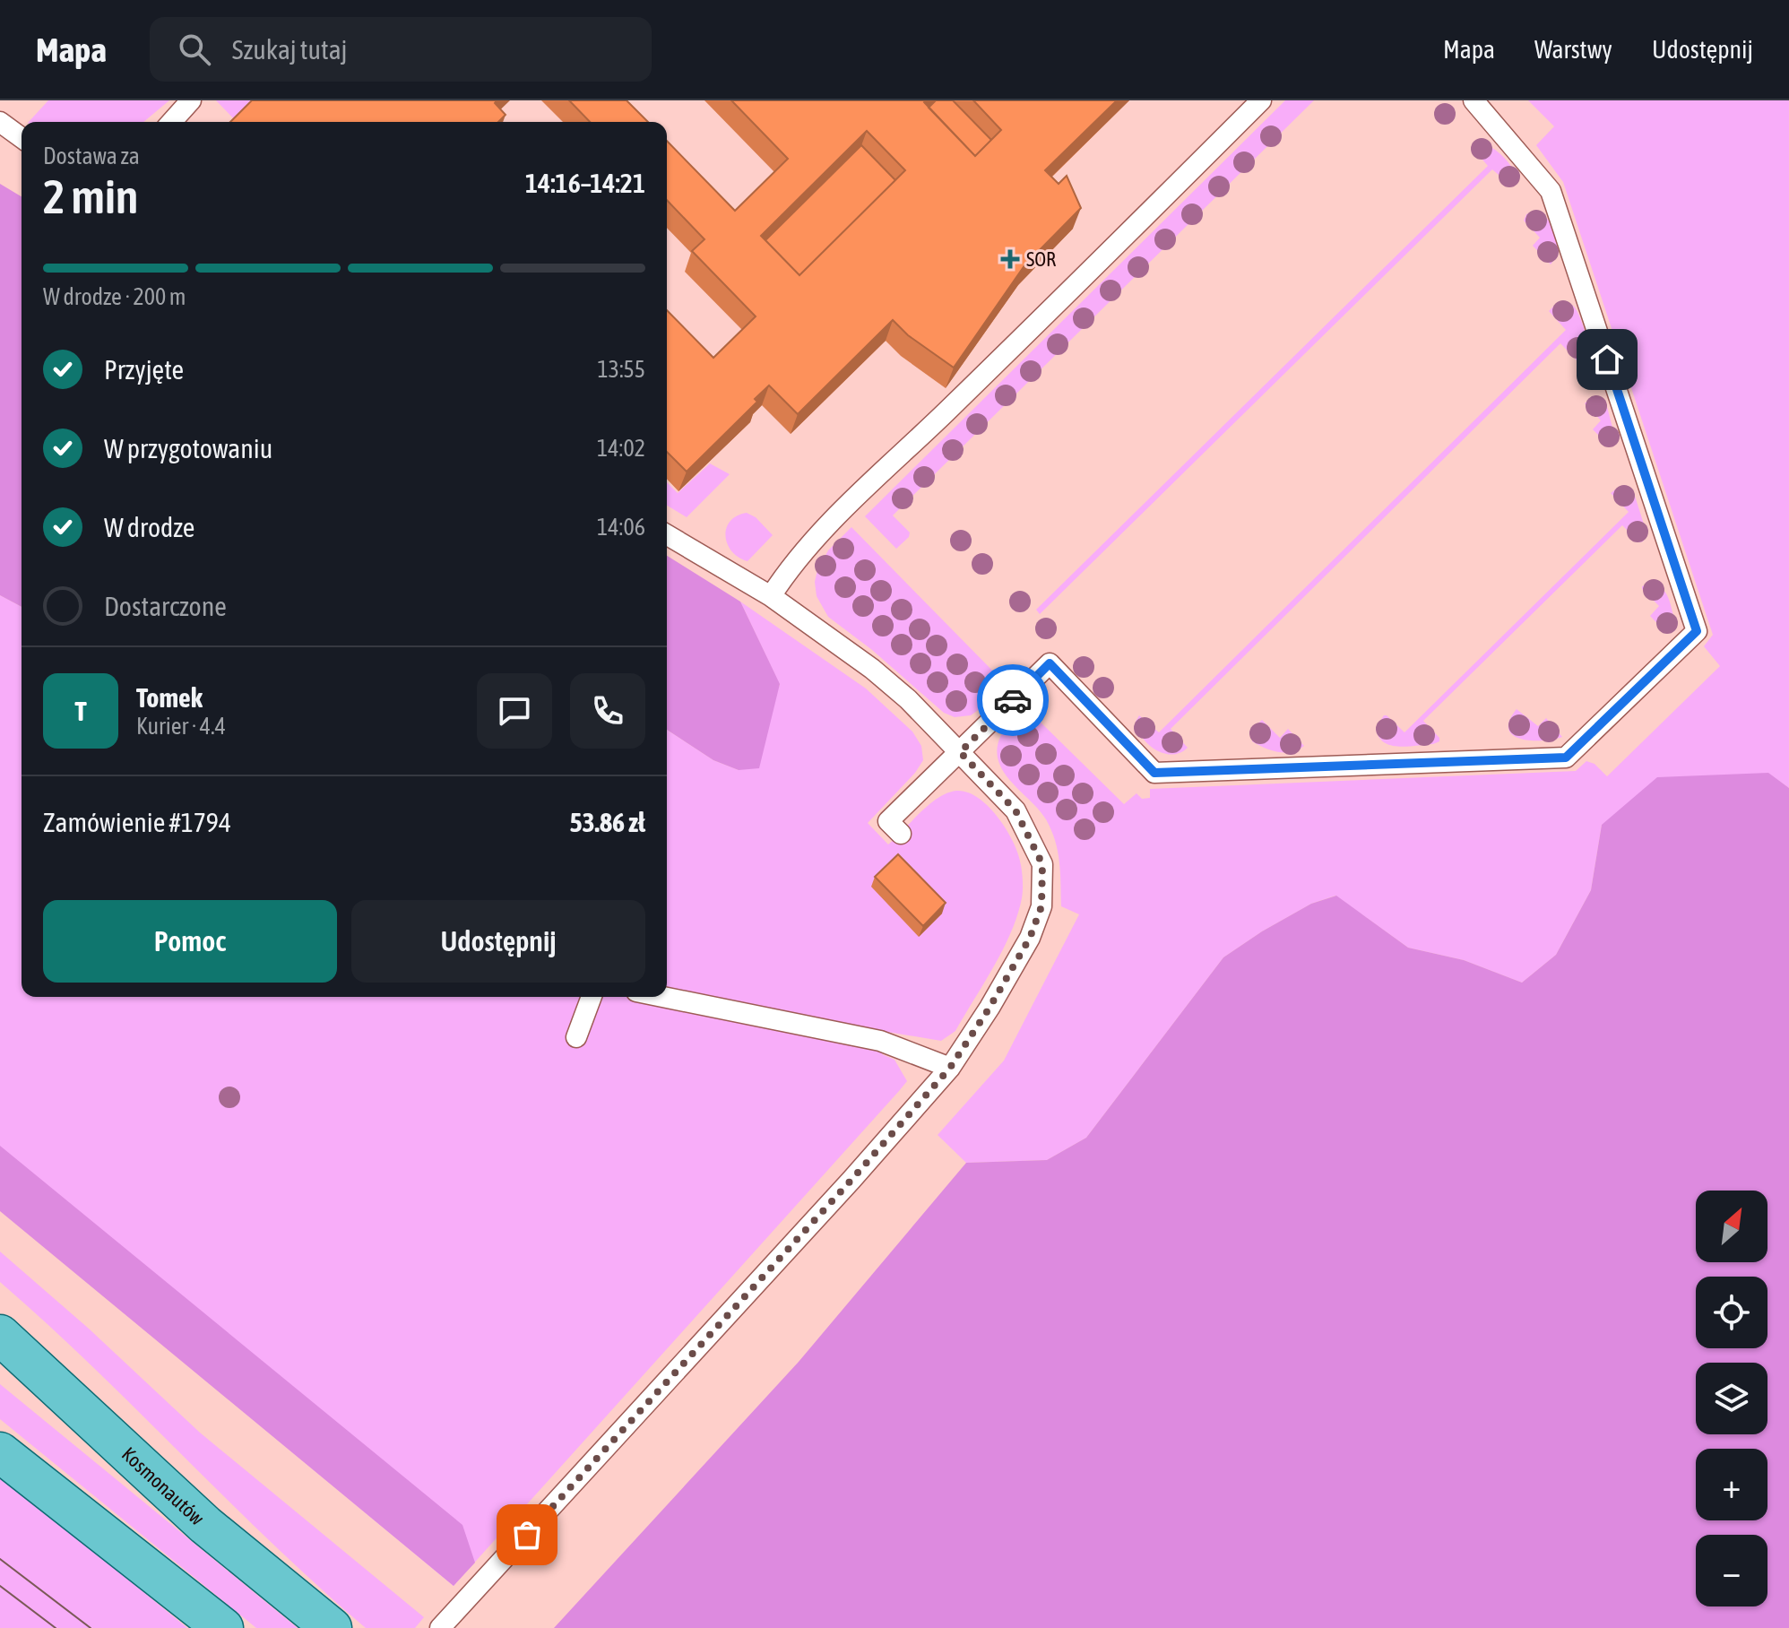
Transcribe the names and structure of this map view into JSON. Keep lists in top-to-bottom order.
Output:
{
  "streets": {
    "main road": ["Kosmonautów"]
  },
  "places": {
    "health": ["SOR"]
  },
  "north": "top right",
  "page": {
    "header": "Mapa",
    "search": "Szukaj tutaj",
    "nav": ["Mapa", "Warstwy", "Udostępnij"],
    "heading": ["2 min", "Dostawa za", "14:16–14:21"],
    "panel": [
      "Tomek",
      "Kurier · 4.4",
      "Zamówienie #1794",
      "53.86 zł"
    ],
    "bar": "W drodze · 200 m",
    "list": [
      ["Przyjęte", "13:55"],
      ["W przygotowaniu", "14:02"],
      ["W drodze", "14:06"],
      "Dostarczone"
    ],
    "round": "T",
    "buttons": ["Pomoc", "Udostępnij"],
    "map_buttons": ["+", "−"]
  }
}
